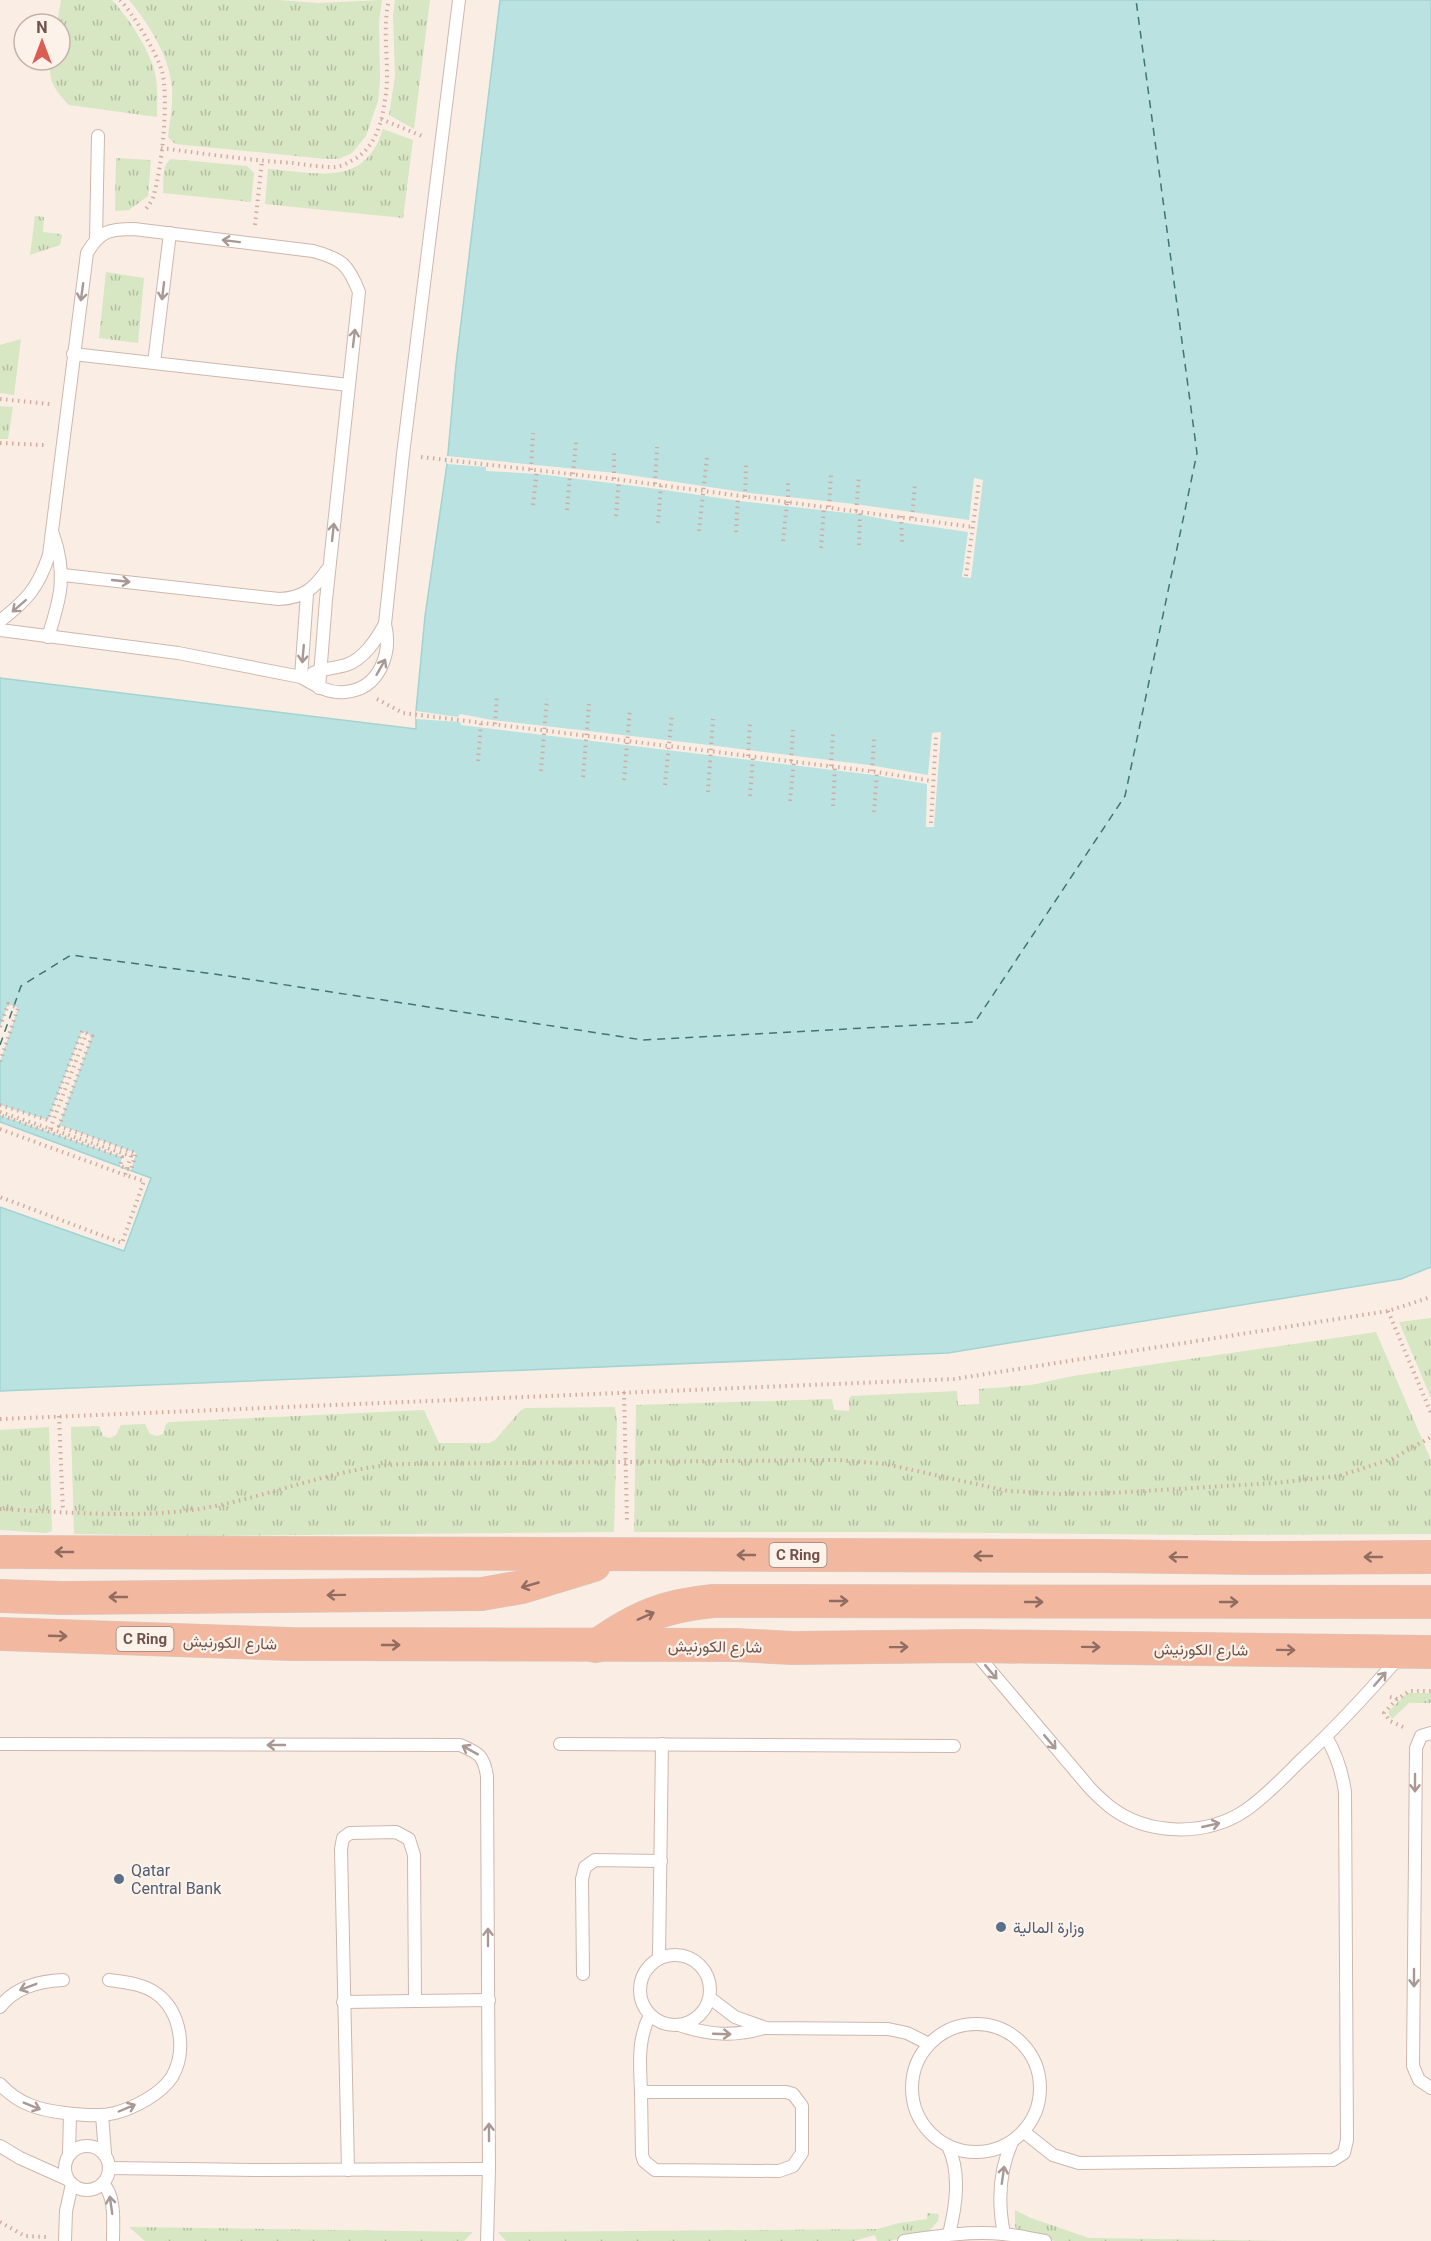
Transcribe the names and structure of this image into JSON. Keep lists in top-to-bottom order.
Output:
{
  "streets": {
    "highway": ["C Ring", "شارع الكورنيش"]
  },
  "places": ["Qatar Central Bank", "وزارة المالية"],
  "north": "top"
}
